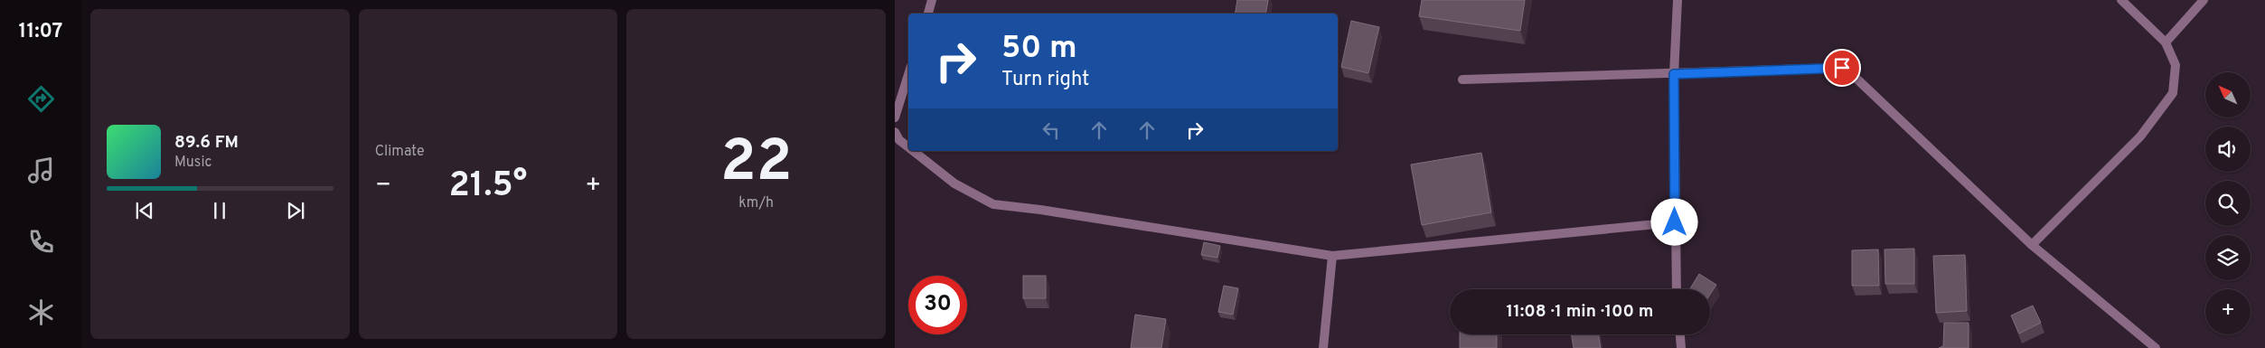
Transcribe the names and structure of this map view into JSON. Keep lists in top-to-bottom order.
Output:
{
  "north": "top left",
  "page": {
    "tabs": "11:07",
    "tile": [
      "Climate",
      ["22", "km/h"]
    ],
    "turn": ["50 m", "Turn right"],
    "map_buttons": "+",
    "song": ["89.6 FM", "Music"],
    "heat": ["−", "21.5°", "+"],
    "limit": "30",
    "trip": "11:08 · 1 min · 100 m"
  }
}
